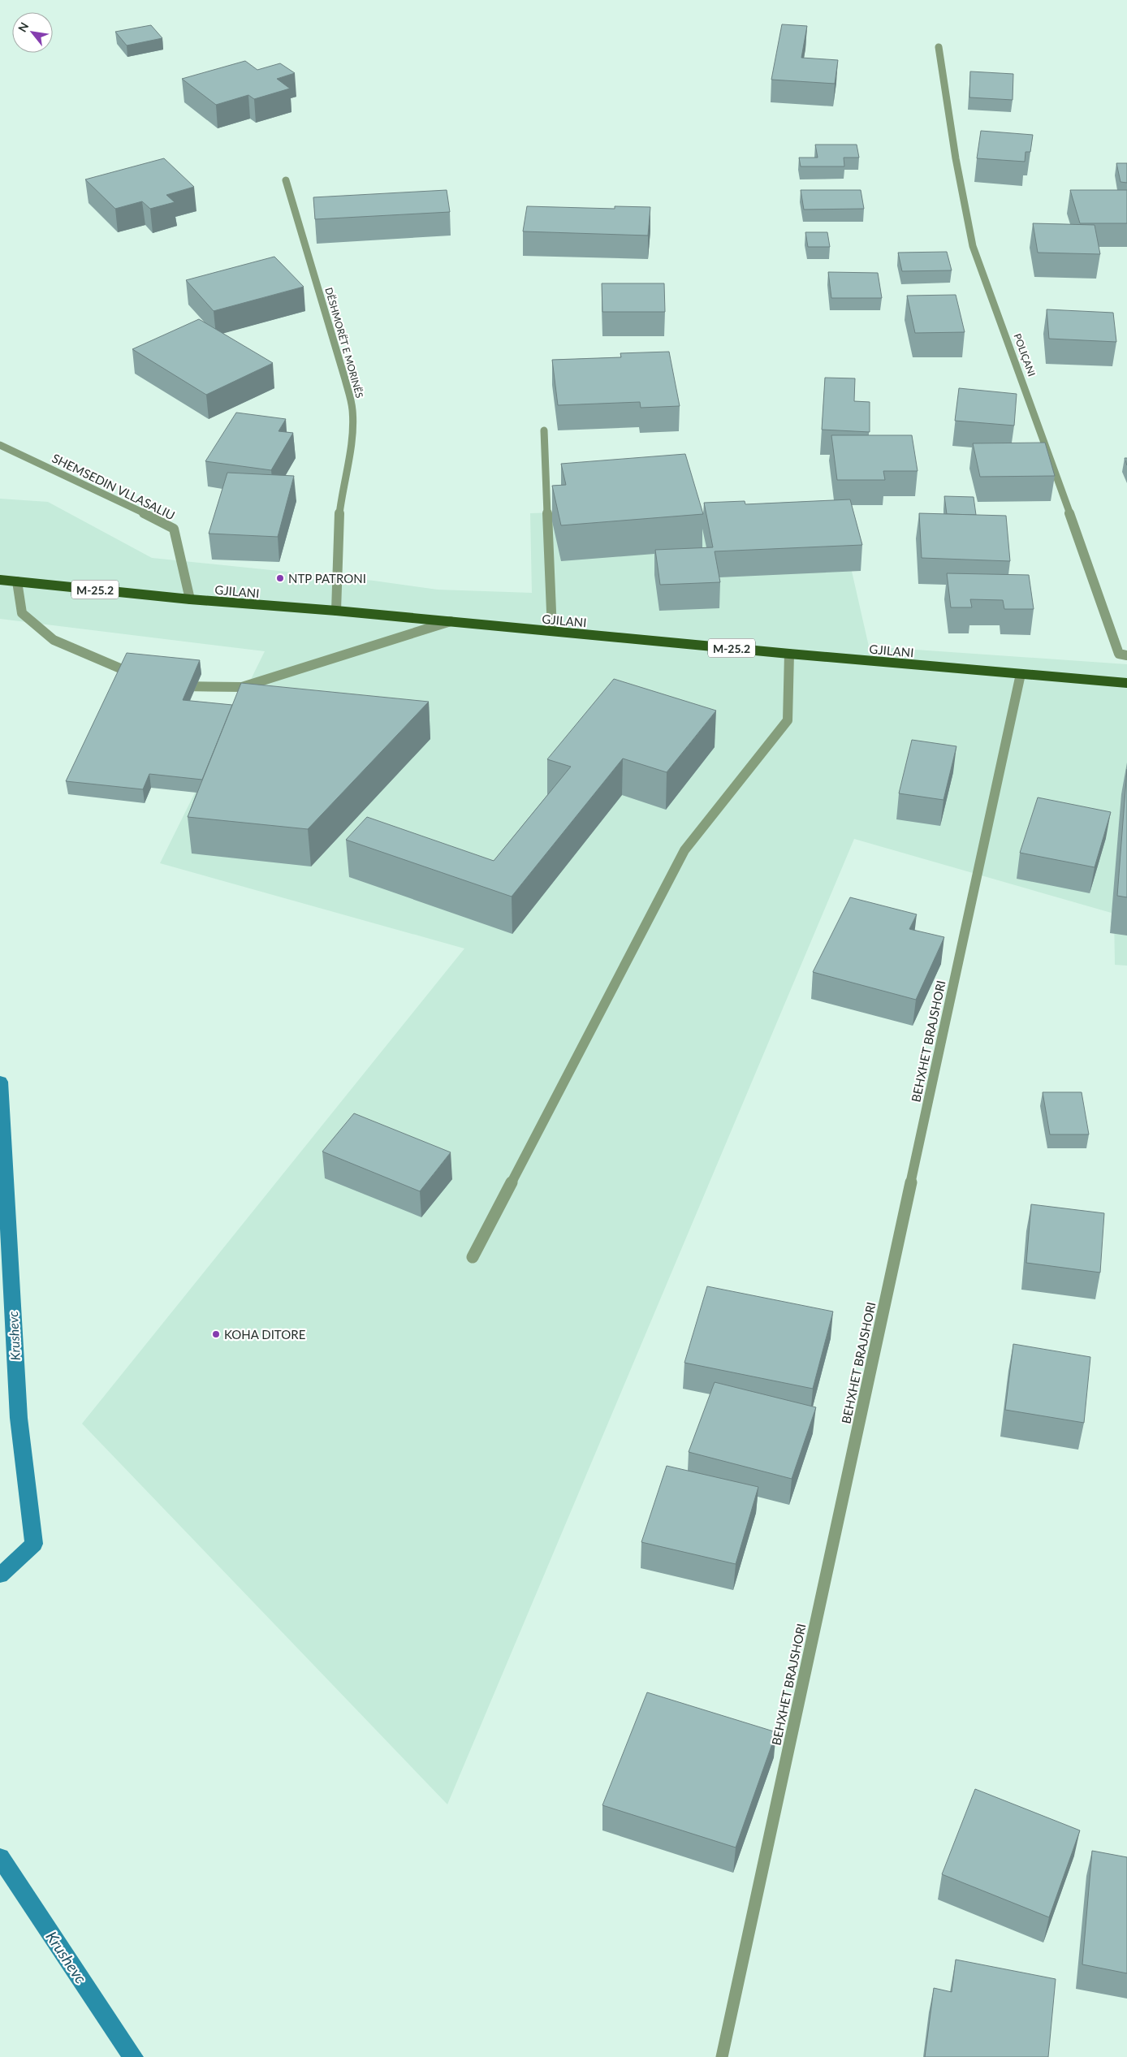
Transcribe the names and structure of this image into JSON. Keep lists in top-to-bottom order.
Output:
{
  "streets": {
    "main road": ["M-25.2", "GJILANI"],
    "street": [
      "DËSHMORËT E MORINËS",
      "POLIÇANI",
      "SHEMSEDIN VLLASALIU",
      "BEHXHET BRAJSHORI"
    ]
  },
  "crossings": [
    ["DËSHMORËT E MORINËS", "GJILANI"],
    ["SHEMSEDIN VLLASALIU", "GJILANI"],
    ["GJILANI", "BEHXHET BRAJSHORI"]
  ],
  "water": ["Krushevc"],
  "places": ["NTP PATRONI", "KOHA DITORE"],
  "north": "top left"
}
